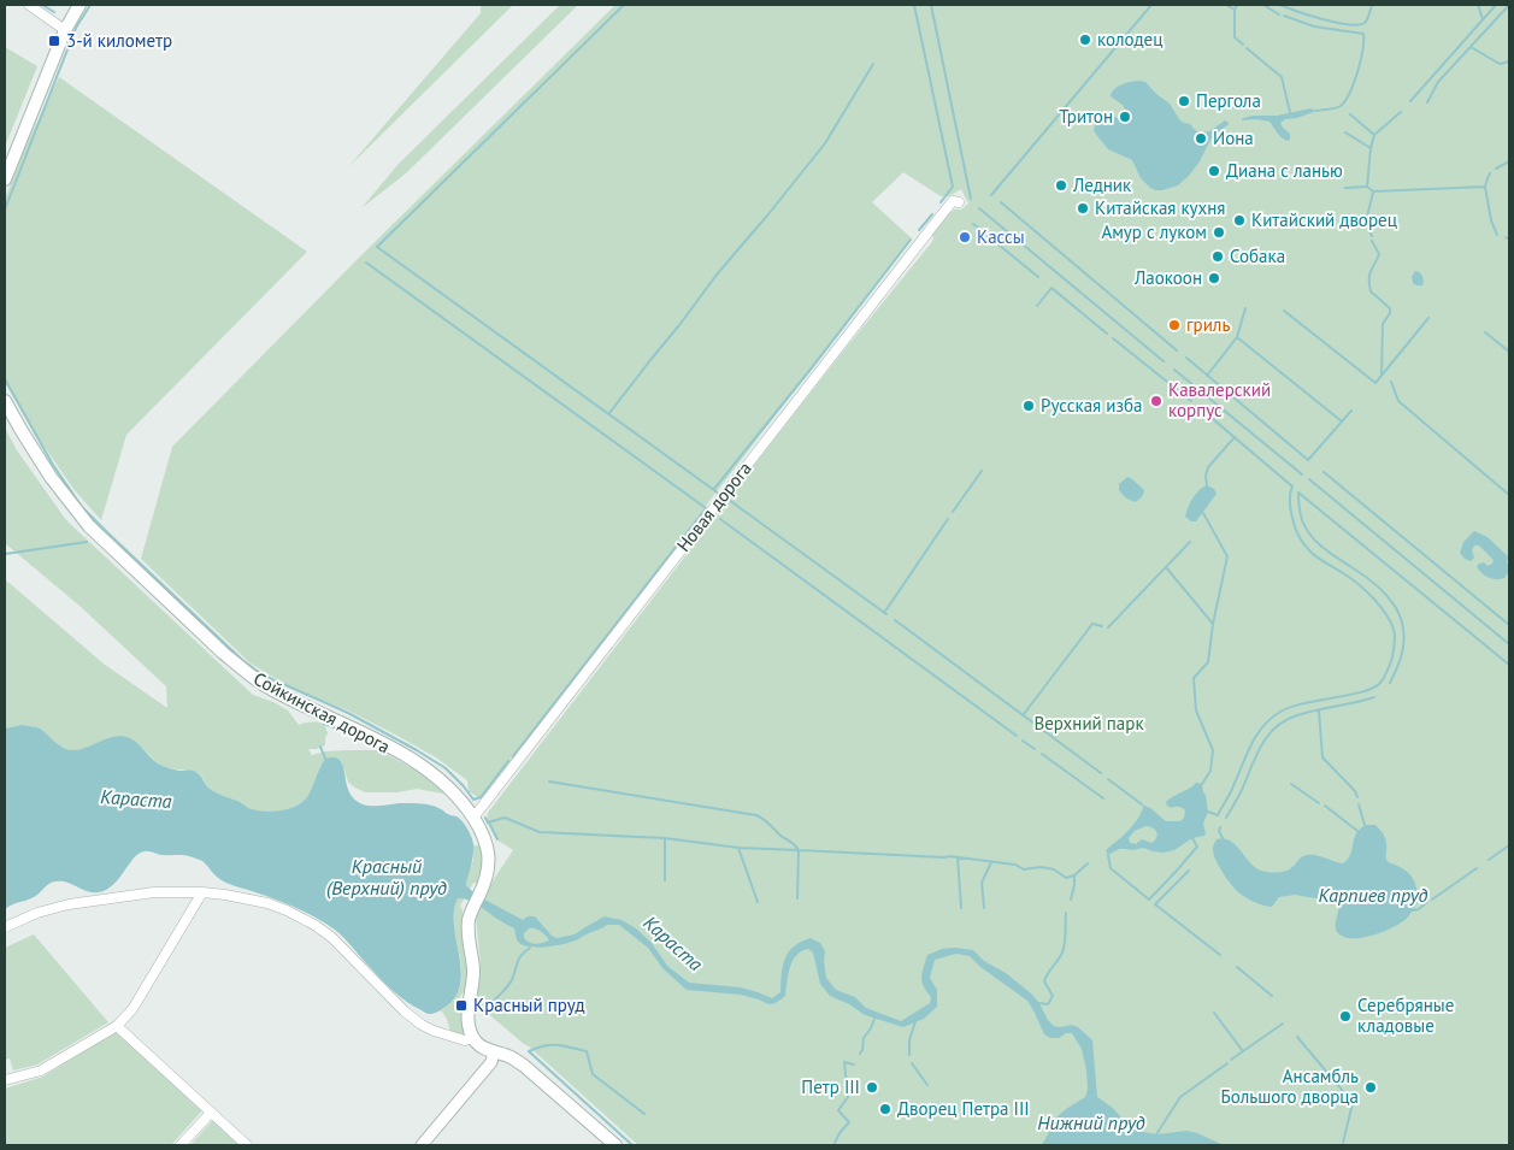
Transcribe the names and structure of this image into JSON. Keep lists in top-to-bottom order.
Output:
{
  "streets": {
    "main road": ["Сойкинская дорога"],
    "street": ["Новая дорога"]
  },
  "crossings": [
    ["Новая дорога", "Сойкинская дорога"]
  ],
  "water": [
    "Караста",
    "Красный (Верхний) пруд",
    "Карпиев пруд",
    "Нижний пруд"
  ],
  "parks": ["Верхний парк"],
  "places": {
    "other": [
      "колодец",
      "Пергола",
      "Тритон",
      "Иона",
      "Диана с ланью",
      "Ледник",
      "Китайская кухня",
      "Китайский дворец",
      "Амур с луком",
      "Кассы",
      "Собака",
      "Лаокоон",
      "гриль",
      "Кавалерский корпус",
      "Русская изба",
      "Серебряные кладовые",
      "Петр III",
      "Ансамбль Большого дворца",
      "Дворец Петра III"
    ],
    "transit": ["3-й километр", "Красный пруд"]
  }
}
